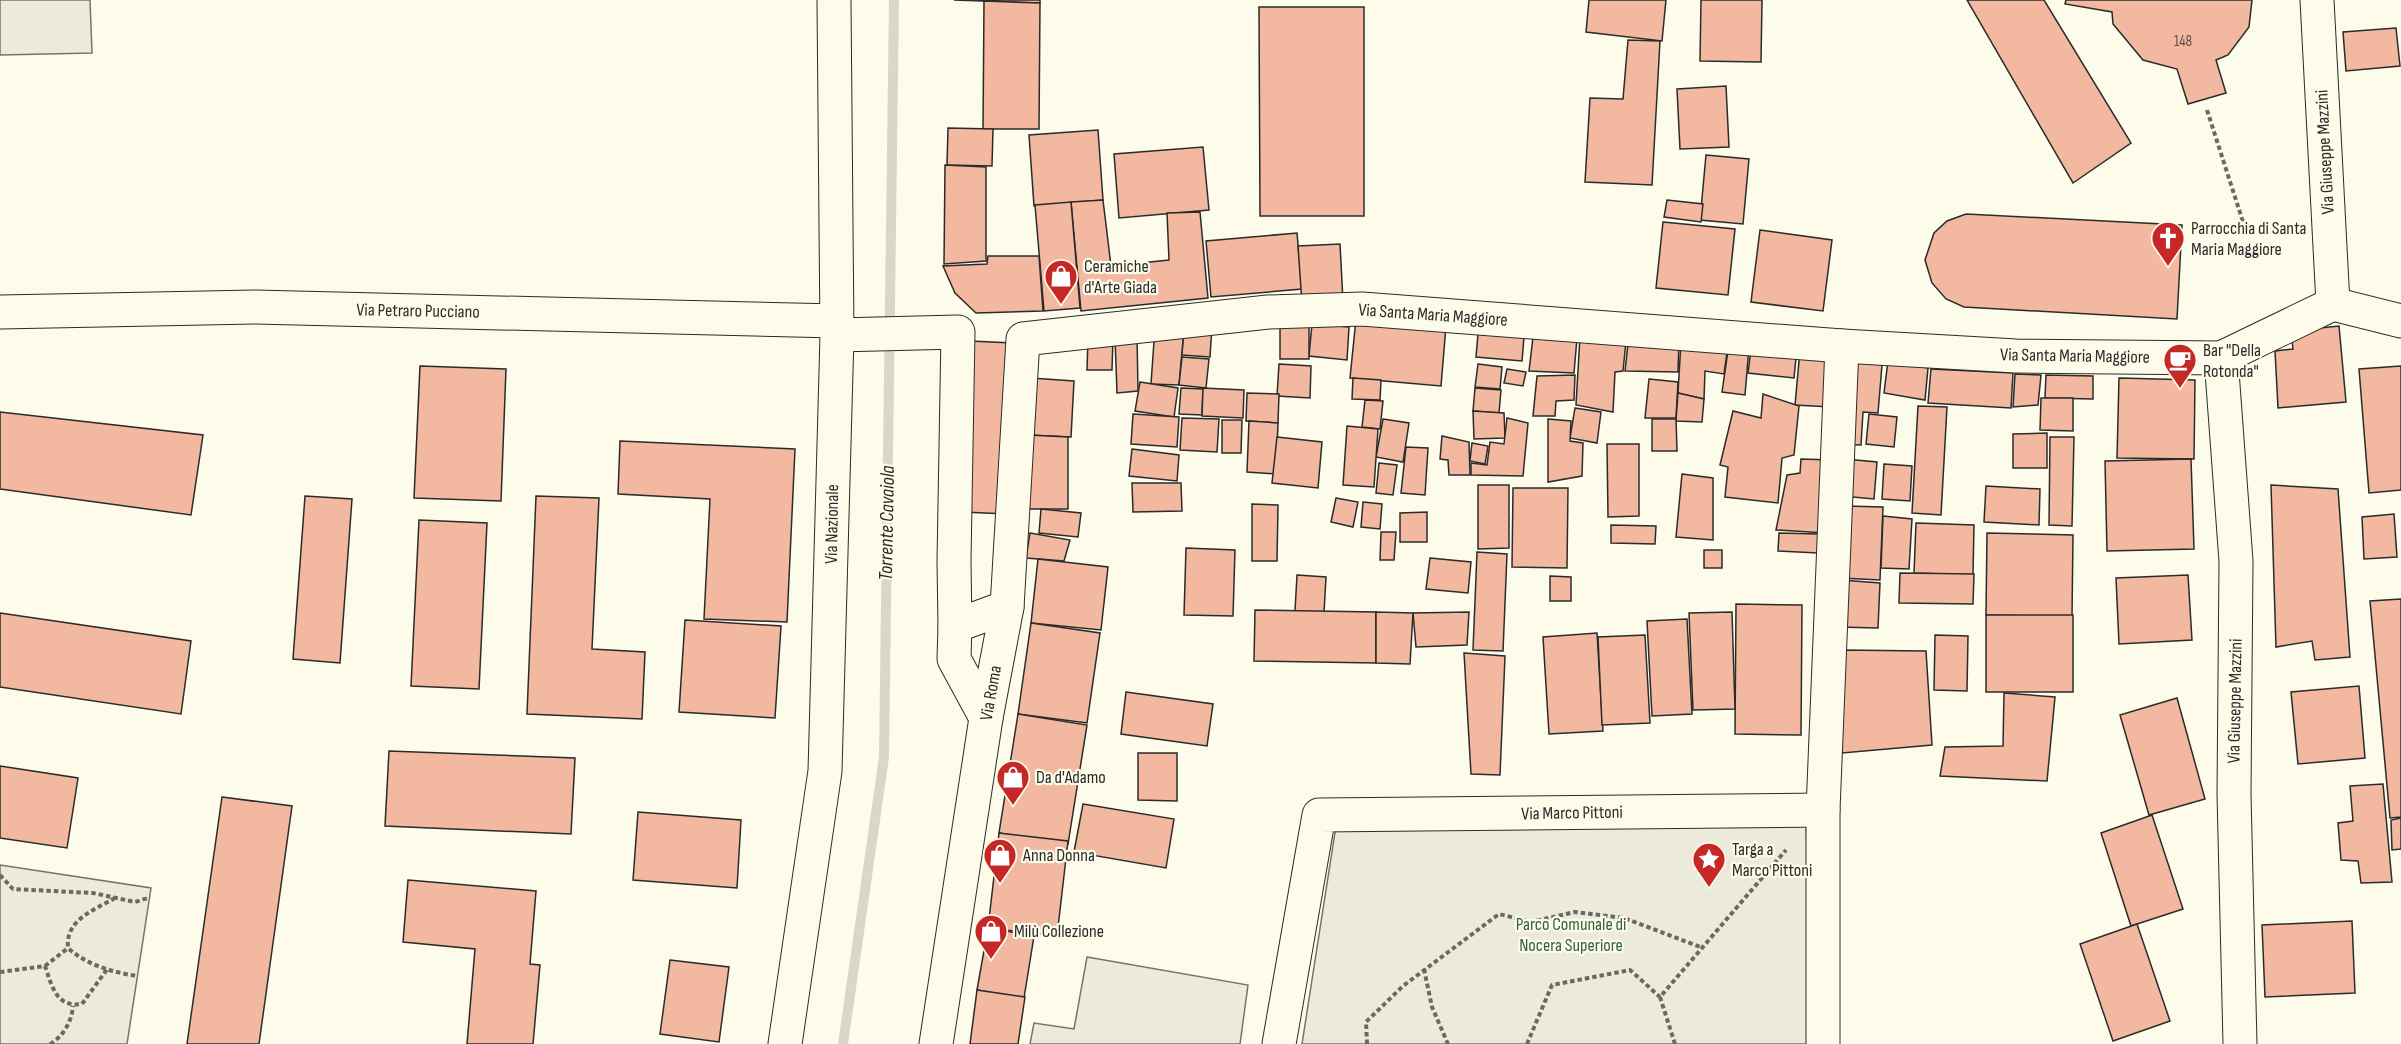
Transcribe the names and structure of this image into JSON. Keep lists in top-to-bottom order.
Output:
{
  "streets": {
    "street": [
      "Via Giuseppe Mazzini",
      "Via Petraro Pucciano",
      "Via Santa Maria Maggiore",
      "Via Nazionale",
      "Via Roma",
      "Via Marco Pittoni"
    ]
  },
  "crossings": [
    ["Via Giuseppe Mazzini", "Via Santa Maria Maggiore"],
    ["Via Petraro Pucciano", "Via Nazionale"],
    ["Via Santa Maria Maggiore", "Via Roma"]
  ],
  "water": ["Torrente Cavaiola"],
  "parks": ["Parco Comunale di Nocera Superiore"],
  "places": {
    "church": ["Parrocchia di Santa Maria Maggiore"],
    "shop": [
      "Ceramiche d'Arte Giada",
      "Da d'Adamo",
      "Anna Donna",
      "Milù Collezione"
    ],
    "cafe": ["Bar \"Della Rotonda\""],
    "place": ["Targa a Marco Pittoni"]
  },
  "house_numbers": ["148"]
}
